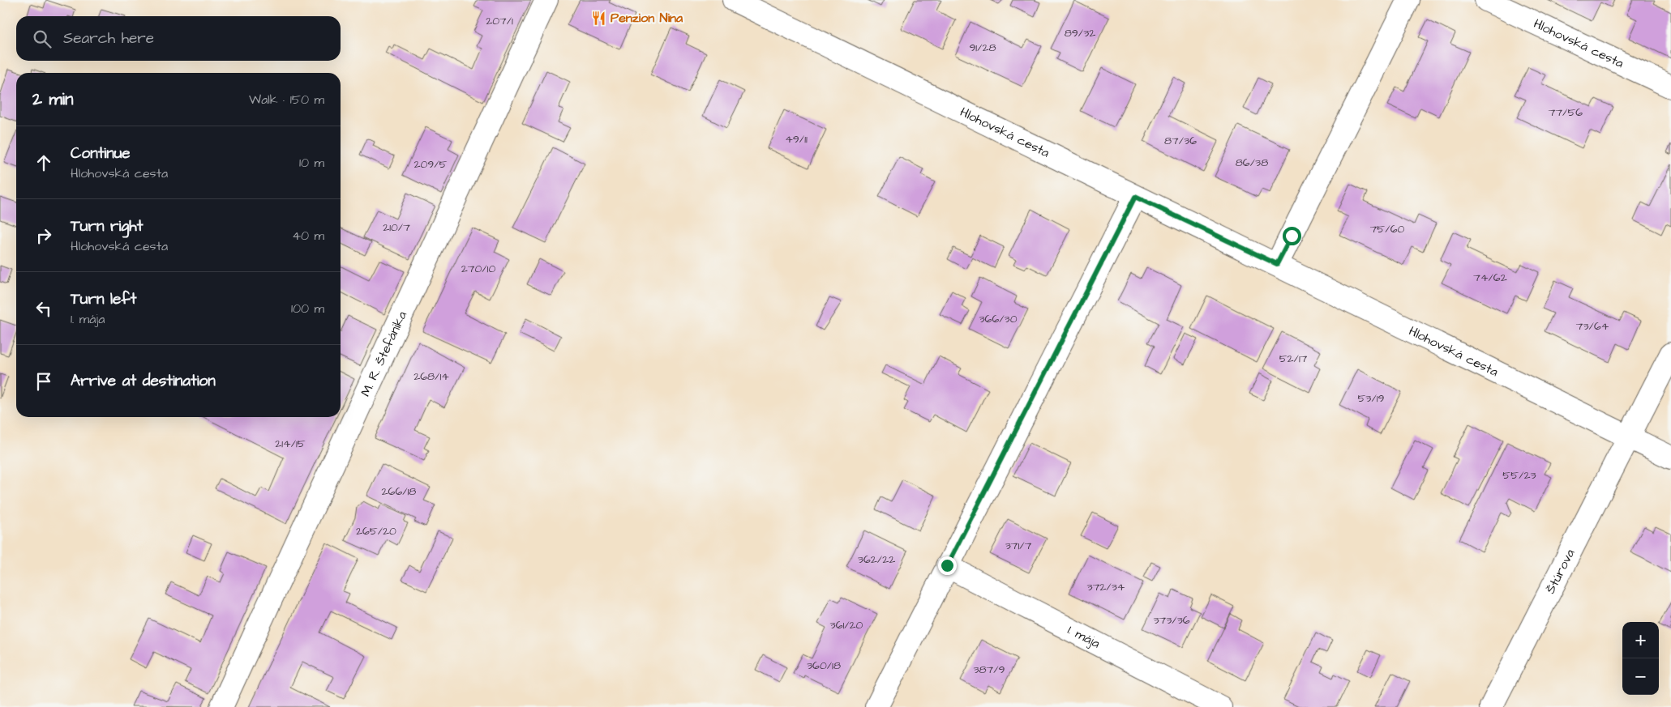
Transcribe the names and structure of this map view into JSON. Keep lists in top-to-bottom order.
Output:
{
  "streets": {
    "street": [
      "Hlohovská cesta",
      "M. R. Štefánika",
      "Štúrova",
      "1. mája"
    ]
  },
  "crossings": [
    ["Hlohovská cesta", "Štúrova"]
  ],
  "places": {
    "restaurant": ["Penzion Nina"]
  },
  "house_numbers": [
    "207/1",
    "89/32",
    "91/28",
    "77/56",
    "49/11",
    "87/36",
    "86/38",
    "209/5",
    "210/7",
    "75/60",
    "270/10",
    "74/62",
    "366/30",
    "73/64",
    "52/17",
    "268/14",
    "53/19",
    "214/15",
    "55/23",
    "266/18",
    "265/20",
    "371/7",
    "362/22",
    "372/34",
    "373/36",
    "361/20",
    "360/18",
    "387/9"
  ],
  "page": {
    "search": "Search here",
    "heading": ["2 min", "Walk · 150 m"],
    "list": [
      ["Continue", "Hlohovská cesta", "10 m"],
      ["Turn right", "Hlohovská cesta", "40 m"],
      ["Turn left", "1. mája", "100 m"],
      "Arrive at destination"
    ],
    "map_buttons": ["+", "−"]
  }
}
